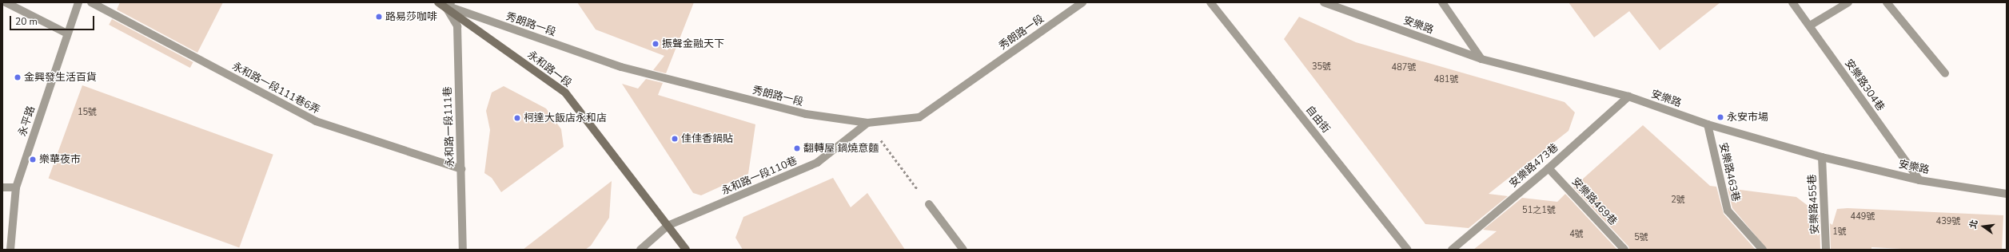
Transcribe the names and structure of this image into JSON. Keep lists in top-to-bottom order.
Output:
{
  "streets": {
    "main road": ["永和路一段"],
    "street": [
      "秀朗路一段",
      "安樂路",
      "安樂路304巷",
      "永和路一段111巷6弄",
      "自由街",
      "永平路",
      "永和路一段111巷",
      "安樂路473巷",
      "安樂路463巷",
      "永和路一段110巷",
      "安樂路469巷",
      "安樂路455巷"
    ]
  },
  "crossings": [
    ["秀朗路一段", "永和路一段"],
    ["秀朗路一段", "永和路一段111巷"],
    ["秀朗路一段", "永和路一段110巷"],
    ["安樂路", "安樂路304巷"],
    ["安樂路", "安樂路473巷"],
    ["安樂路", "安樂路463巷"],
    ["安樂路", "安樂路455巷"],
    ["永和路一段", "永和路一段111巷"],
    ["永和路一段", "永和路一段110巷"],
    ["永和路一段111巷6弄", "永和路一段111巷"],
    ["安樂路473巷", "安樂路469巷"]
  ],
  "places": [
    "路易莎咖啡",
    "振聲金融天下",
    "金興發生活百貨",
    "永安市場",
    "柯達大飯店永和店",
    "佳佳香鍋貼",
    "翻轉屋 鍋燒意麵",
    "樂華夜市"
  ],
  "house_numbers": [
    "35號",
    "487號",
    "481號",
    "15號",
    "2號",
    "51之1號",
    "449號",
    "439號",
    "1號",
    "4號",
    "5號"
  ],
  "scale_bar": "20 m",
  "north": "left"
}
